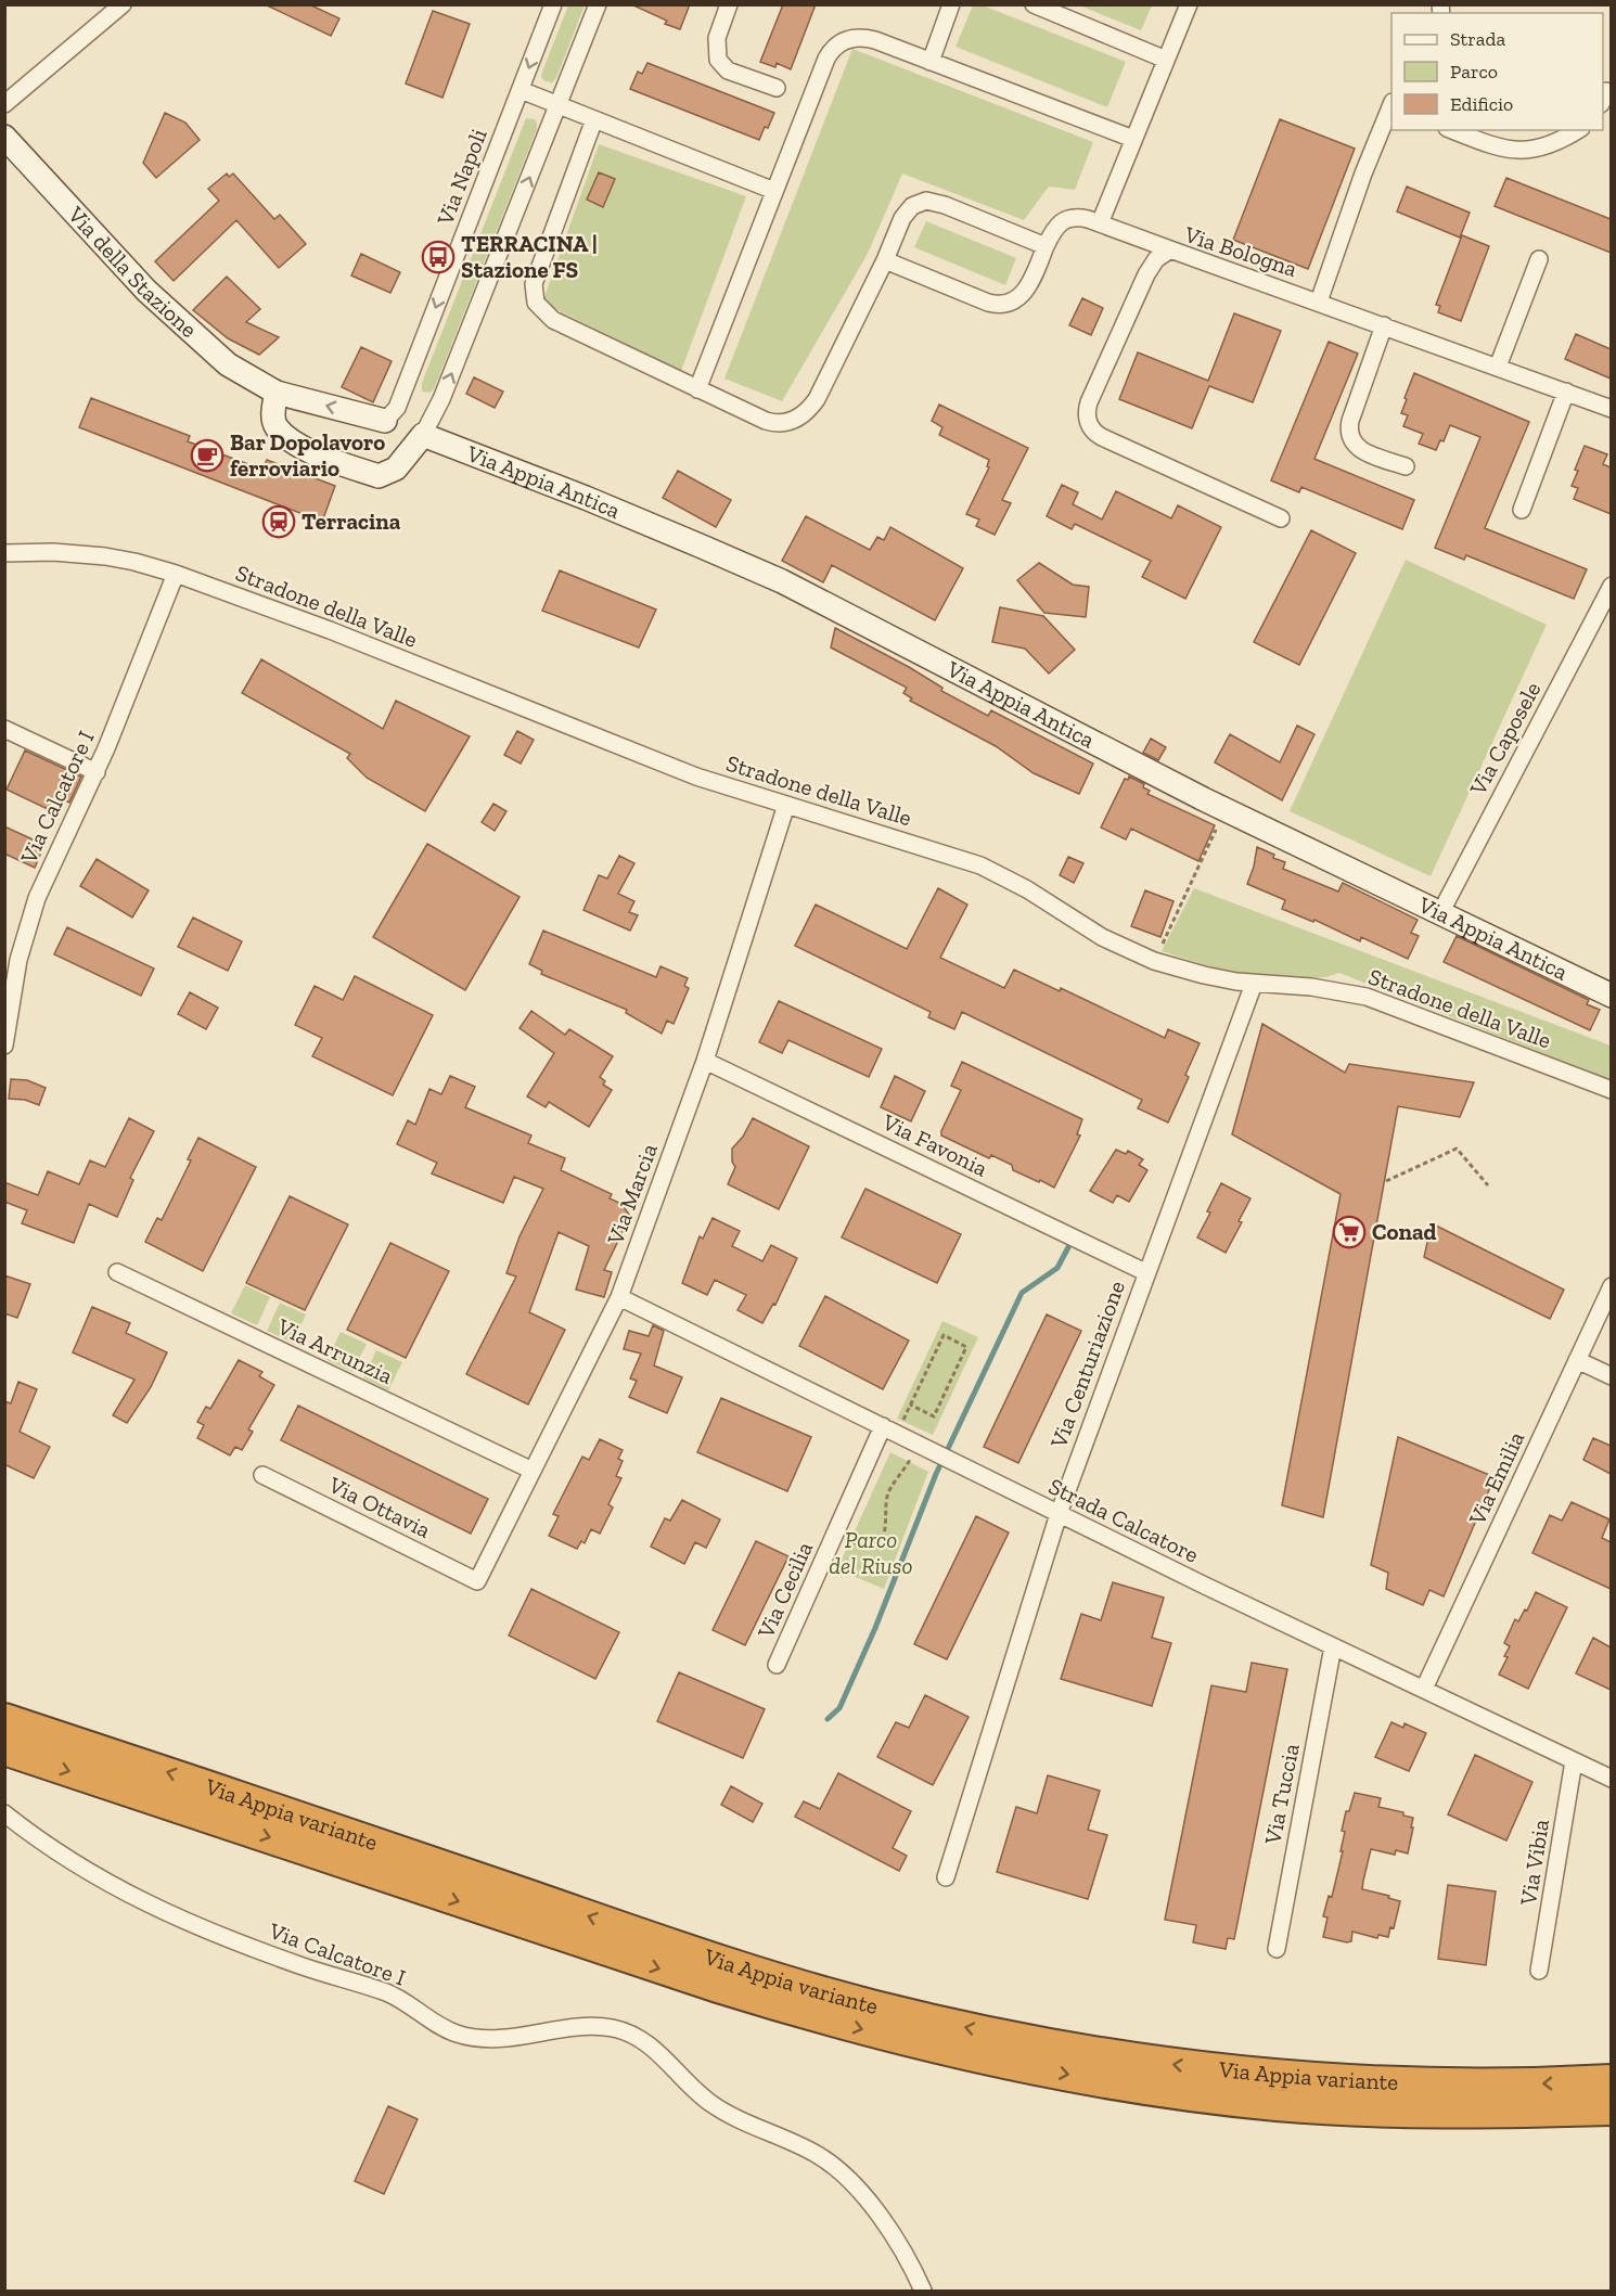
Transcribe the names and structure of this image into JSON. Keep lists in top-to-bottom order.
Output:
{
  "streets": {
    "highway": ["Via Appia variante"],
    "street": [
      "Via Napoli",
      "Via Bologna",
      "Via della Stazione",
      "Via Appia Antica",
      "Stradone della Valle",
      "Via Caposele",
      "Via Calcatore I",
      "Via Favonia",
      "Via Marcia",
      "Via Arrunzia",
      "Via Centuriazione",
      "Via Emilia",
      "Via Ottavia",
      "Strada Calcatore",
      "Via Cecilia",
      "Via Tuccia",
      "Via Vibia"
    ]
  },
  "crossings": [
    ["Via Napoli", "Via della Stazione"],
    ["Via Appia Antica", "Via Caposele"],
    ["Stradone della Valle", "Via Calcatore I"],
    ["Stradone della Valle", "Via Marcia"],
    ["Stradone della Valle", "Via Centuriazione"],
    ["Via Favonia", "Via Marcia"],
    ["Via Favonia", "Via Centuriazione"],
    ["Via Marcia", "Via Arrunzia"],
    ["Via Marcia", "Via Ottavia"],
    ["Via Marcia", "Strada Calcatore"],
    ["Via Centuriazione", "Strada Calcatore"],
    ["Via Emilia", "Strada Calcatore"],
    ["Strada Calcatore", "Via Cecilia"],
    ["Strada Calcatore", "Via Tuccia"],
    ["Strada Calcatore", "Via Vibia"]
  ],
  "parks": ["Parco del Riuso"],
  "places": {
    "bus stop": ["TERRACINA | Stazione FS"],
    "cafe": ["Bar Dopolavoro ferroviario"],
    "station": ["Terracina"],
    "supermarket": ["Conad"]
  },
  "legend": ["Strada", "Parco", "Edificio"]
}
